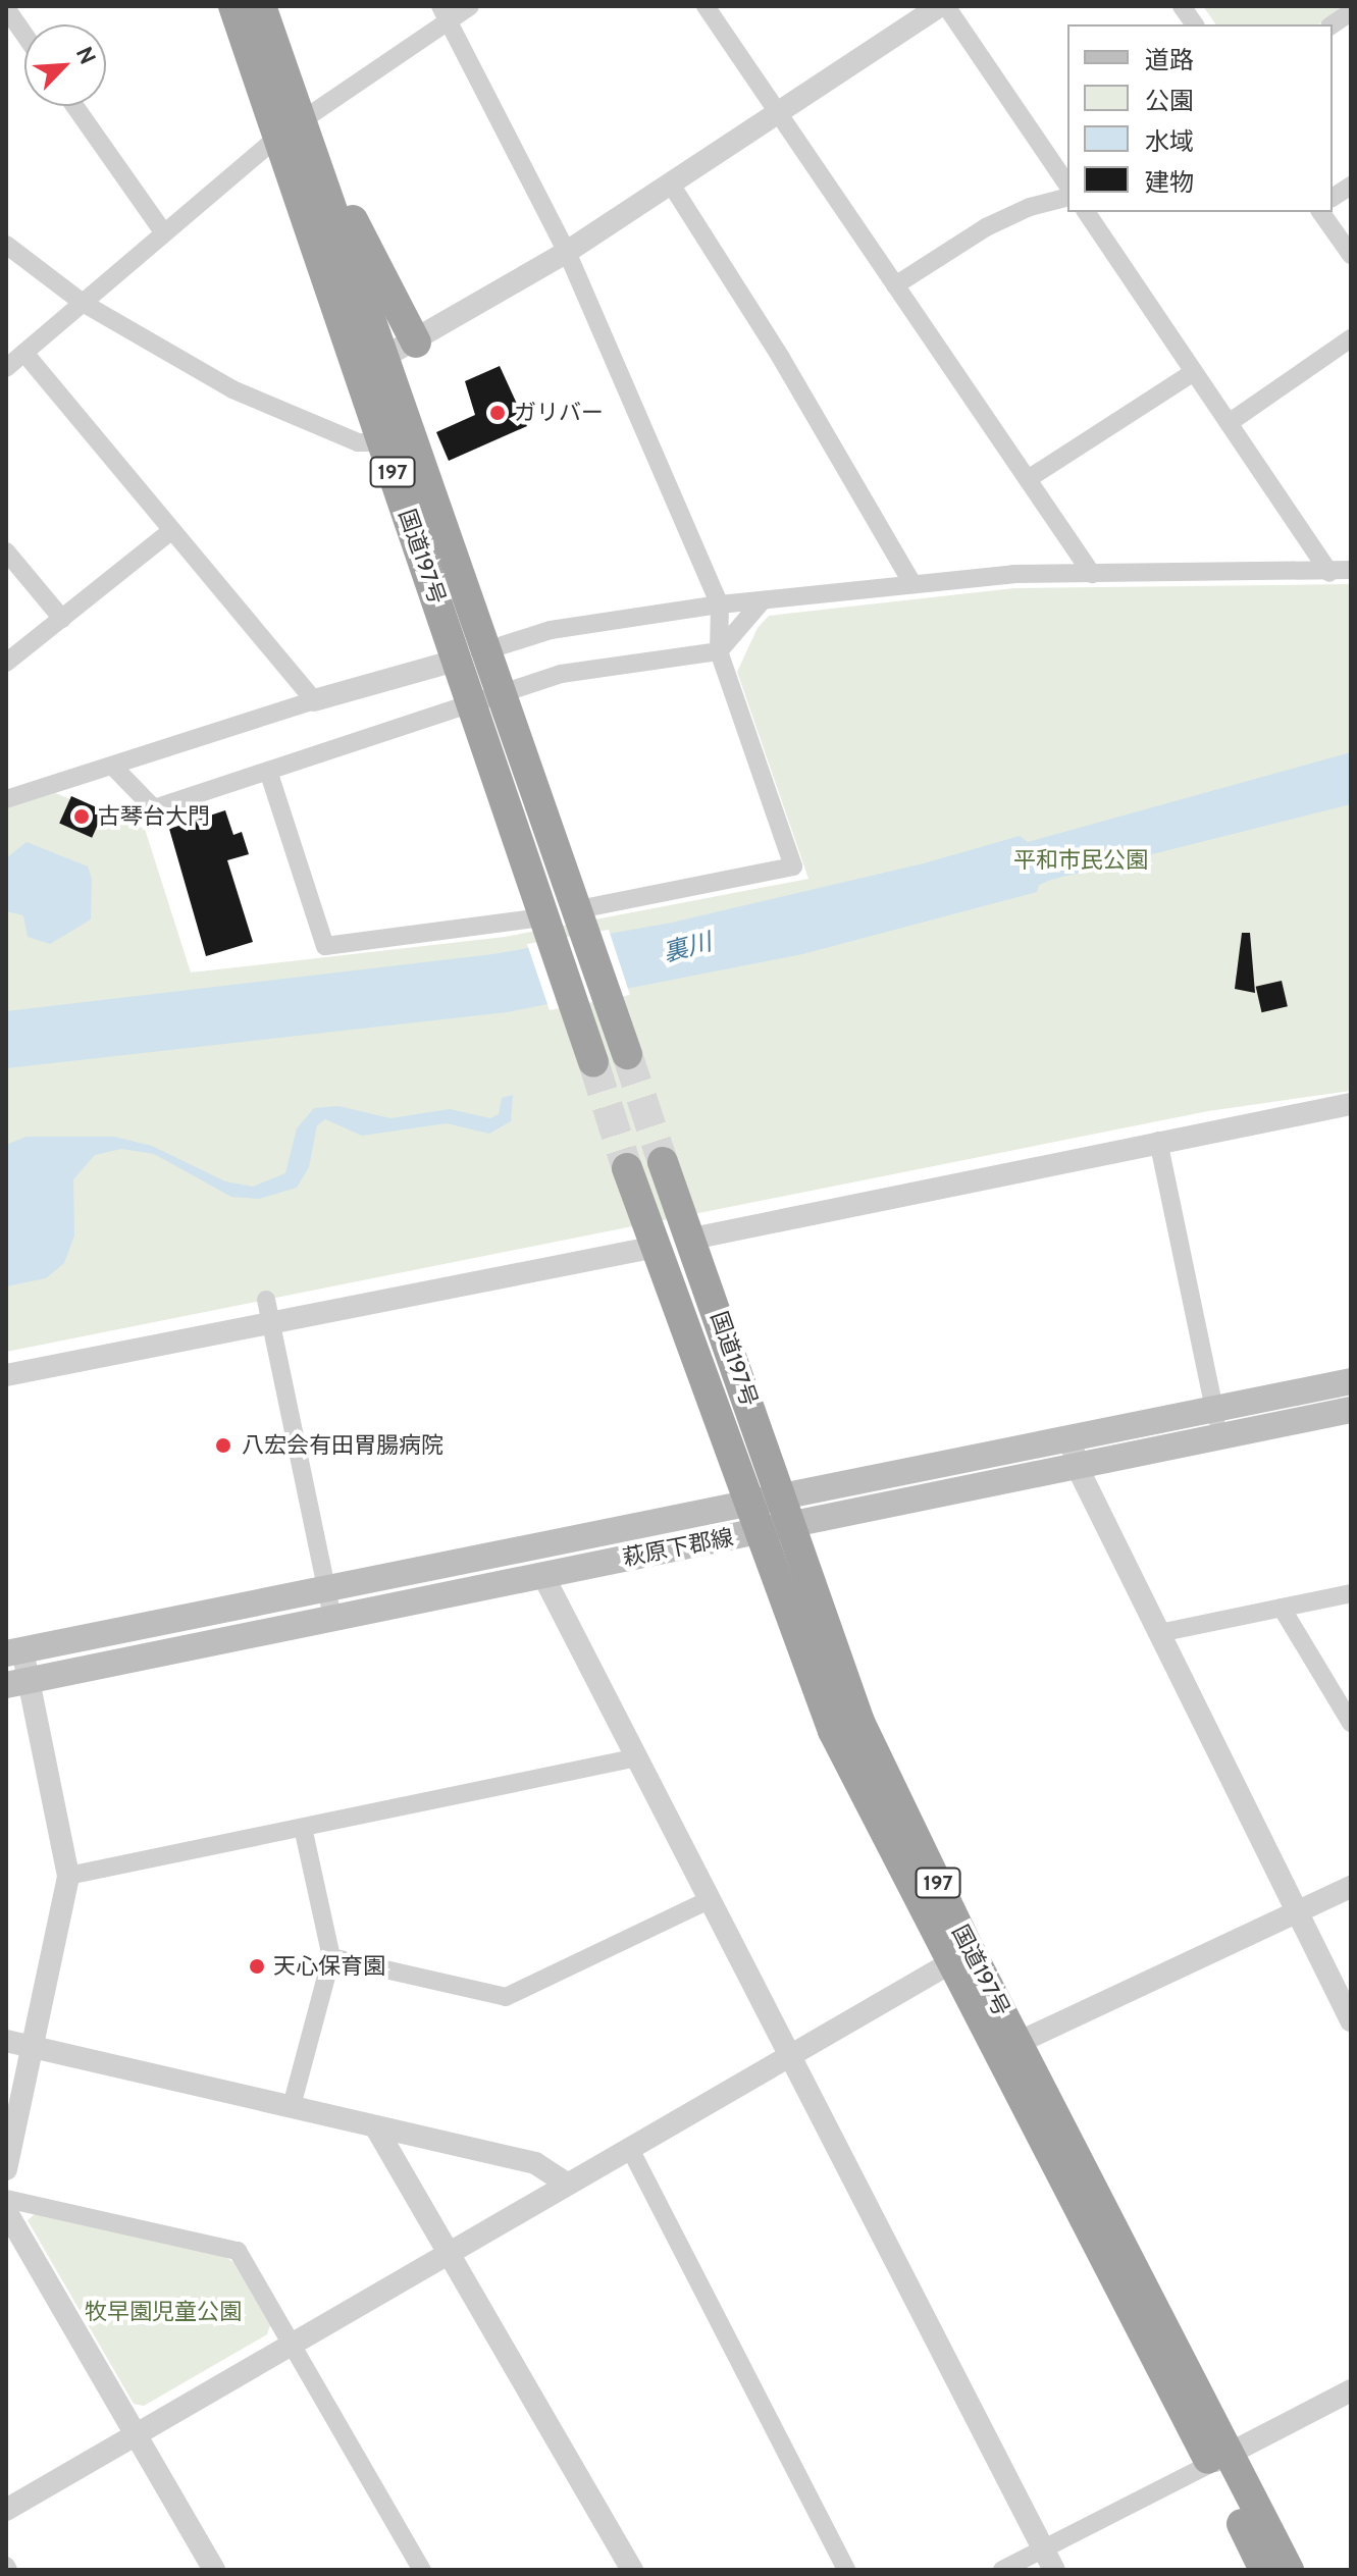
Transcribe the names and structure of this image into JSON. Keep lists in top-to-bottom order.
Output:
{
  "streets": {
    "highway": ["197", "国道197号"],
    "main road": ["萩原下郡線"]
  },
  "crossings": [
    ["197", "国道197号"],
    ["国道197号", "萩原下郡線"]
  ],
  "water": ["裏川"],
  "parks": ["平和市民公園", "牧早園児童公園"],
  "places": [
    "ガリバー",
    "古琴台大門",
    "八宏会有田胃腸病院",
    "天心保育園"
  ],
  "legend": [
    "道路",
    "公園",
    "水域",
    "建物"
  ],
  "north": "top right"
}
